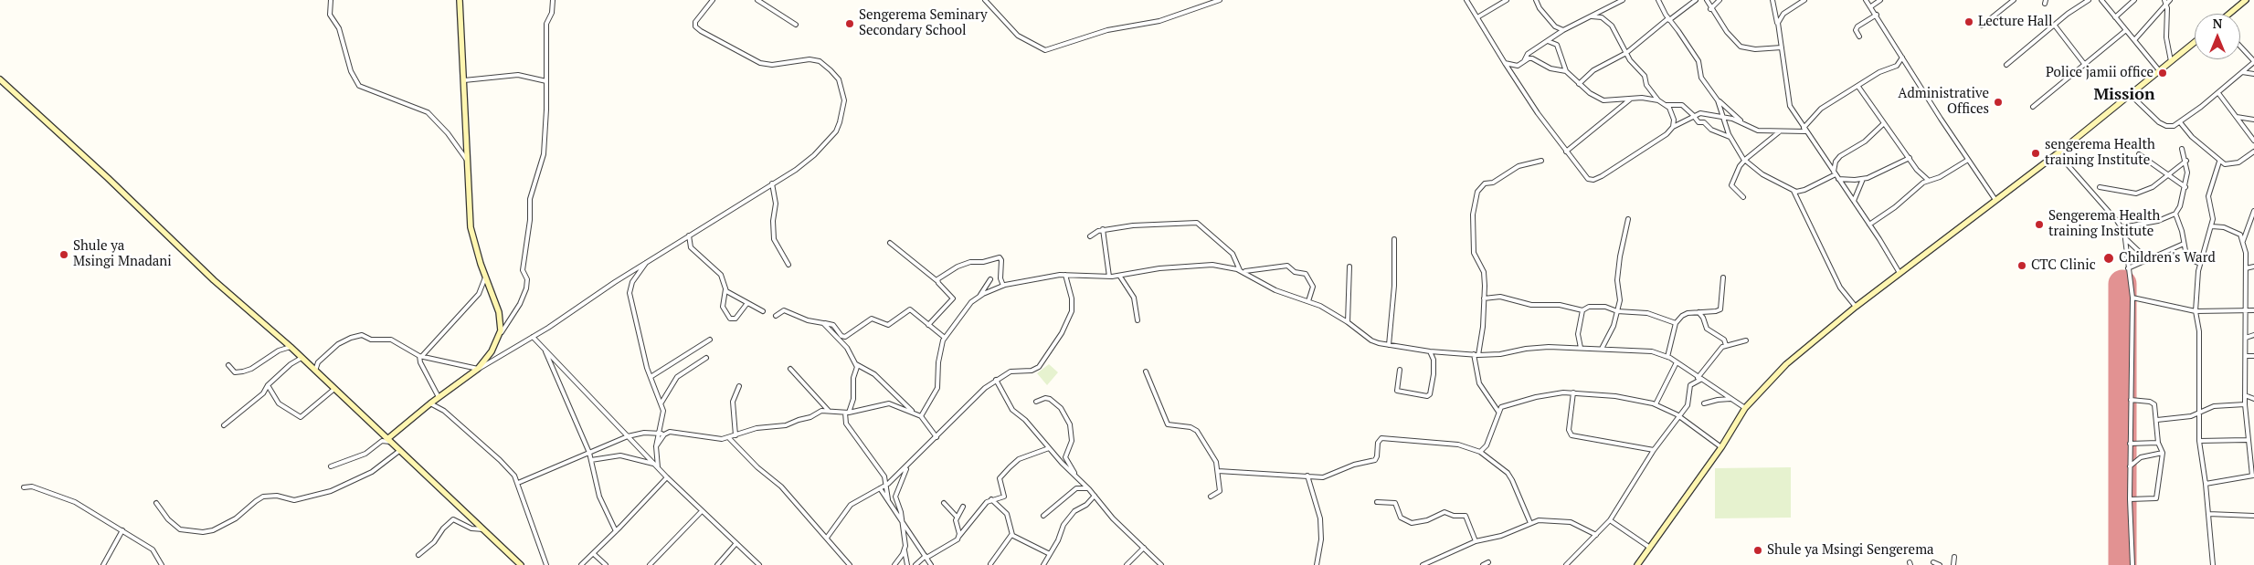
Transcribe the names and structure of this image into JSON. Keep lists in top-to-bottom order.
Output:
{
  "districts": ["Mission"],
  "places": [
    "Lecture Hall",
    "Sengerema Seminary Secondary School",
    "Police jamii office",
    "Administrative Offices",
    "sengerema Health training Institute",
    "Sengerema Health training Institute",
    "Shule ya Msingi Mnadani",
    "Children's Ward",
    "CTC Clinic",
    "Shule ya Msingi Sengerema"
  ],
  "north": "top"
}
